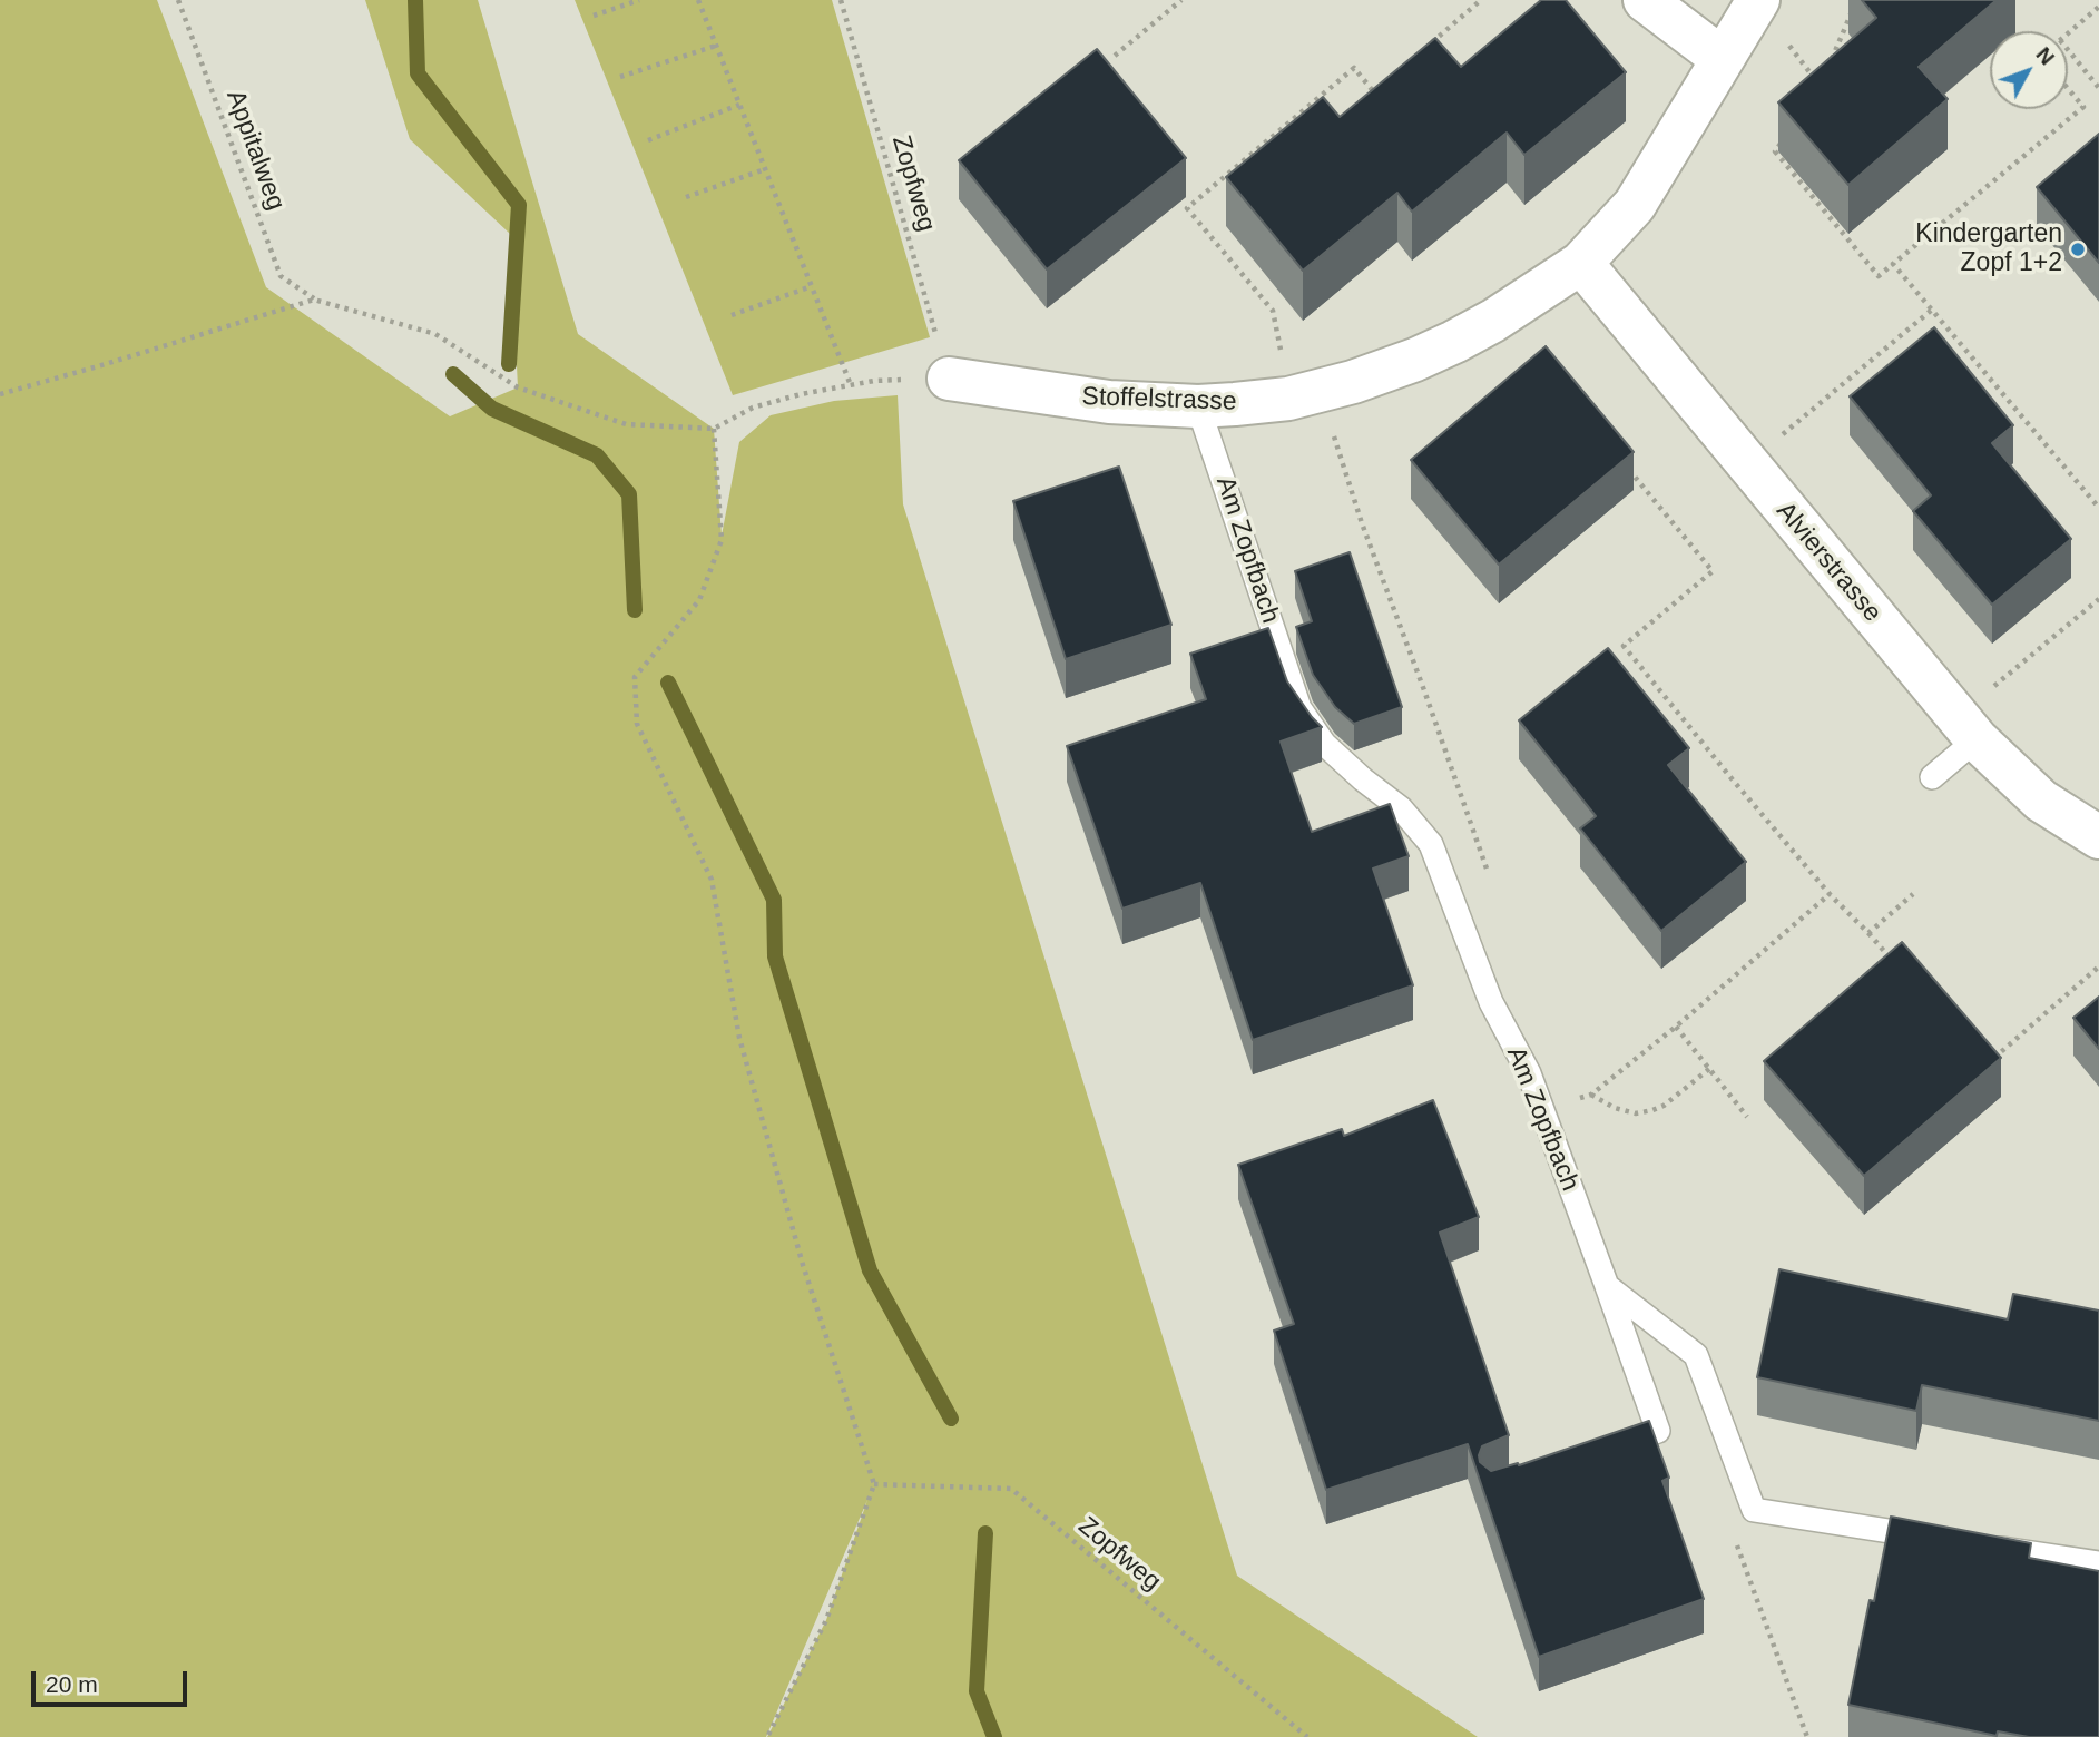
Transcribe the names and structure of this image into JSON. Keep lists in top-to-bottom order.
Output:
{
  "streets": {
    "street": ["Stoffelstrasse", "Alvierstrasse"],
    "lane": ["Am Zopfbach"],
    "path": ["Appitalweg", "Zopfweg"]
  },
  "crossings": [
    ["Zopfweg", "Stoffelstrasse"],
    ["Stoffelstrasse", "Am Zopfbach"],
    ["Stoffelstrasse", "Alvierstrasse"]
  ],
  "places": ["Kindergarten Zopf 1+2"],
  "scale_bar": "20 m",
  "north": "top right"
}
